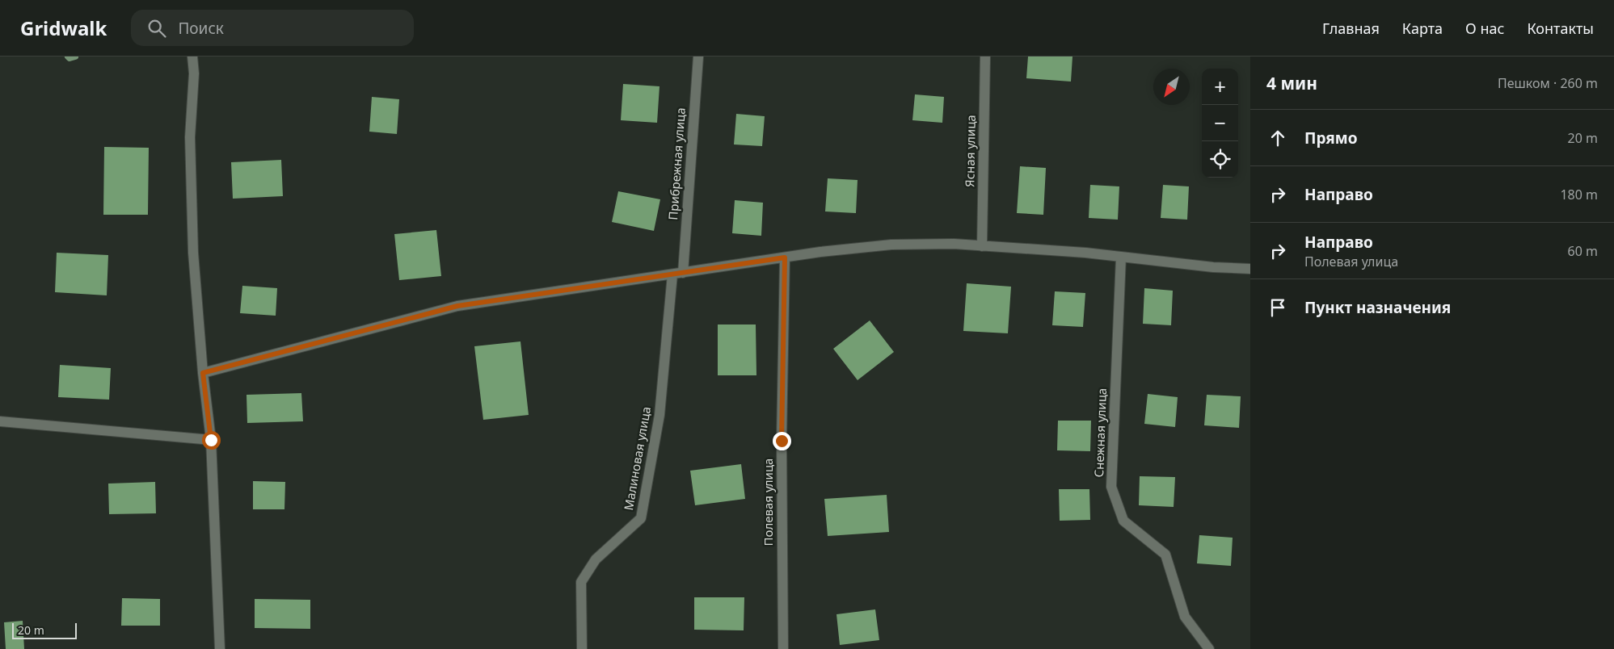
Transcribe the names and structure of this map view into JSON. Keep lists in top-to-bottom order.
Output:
{
  "streets": {
    "street": [
      "Ясная улица",
      "Прибрежная улица",
      "Снежная улица",
      "Малиновая улица",
      "Полевая улица"
    ]
  },
  "scale_bar": "20 m",
  "north": "bottom left",
  "page": {
    "header": "Gridwalk",
    "search": "Поиск",
    "nav": [
      "Главная",
      "Карта",
      "О нас",
      "Контакты"
    ],
    "heading": ["4 мин", "Пешком · 260 m"],
    "map_buttons": ["+", "−"],
    "list": [
      ["Прямо", "20 m"],
      ["Направо", "180 m"],
      ["Направо", "Полевая улица", "60 m"],
      "Пункт назначения"
    ],
    "scale": "20 m"
  }
}
